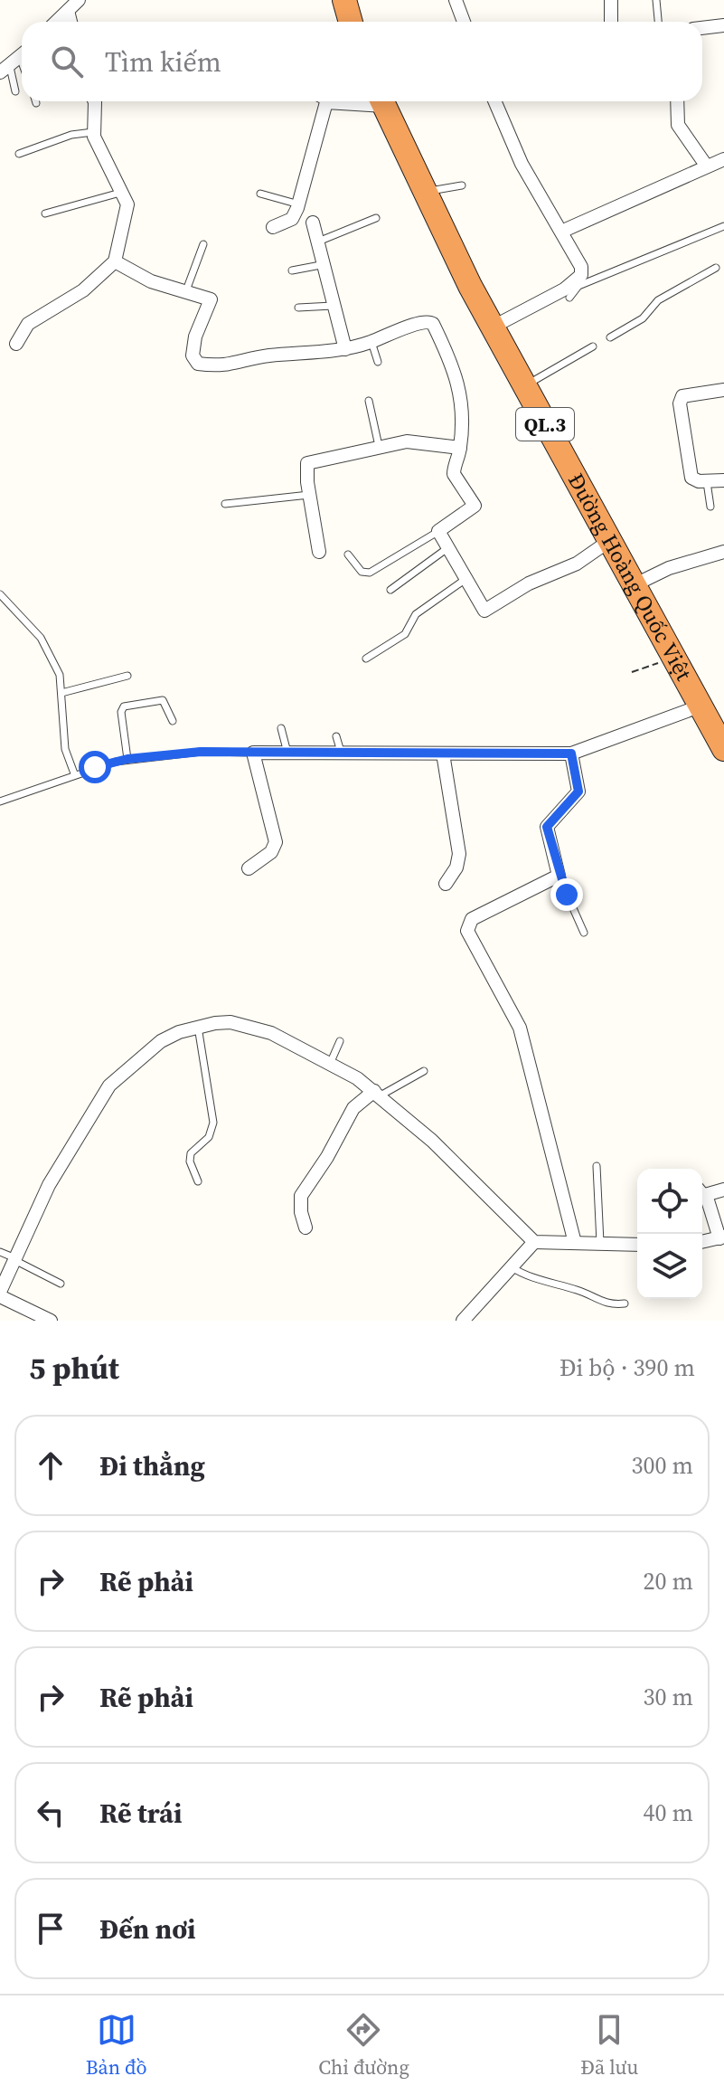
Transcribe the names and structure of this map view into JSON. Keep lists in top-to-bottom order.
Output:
{
  "streets": {
    "highway": ["QL.3", "Đường Hoàng Quốc Việt"]
  },
  "page": {
    "search": "Tìm kiếm",
    "heading": ["5 phút", "Đi bộ · 390 m"],
    "list": [
      ["Đi thẳng", "300 m"],
      ["Rẽ phải", "20 m"],
      ["Rẽ phải", "30 m"],
      ["Rẽ trái", "40 m"],
      "Đến nơi"
    ],
    "nav": ["Bản đồ", "Chỉ đường", "Đã lưu"]
  }
}
